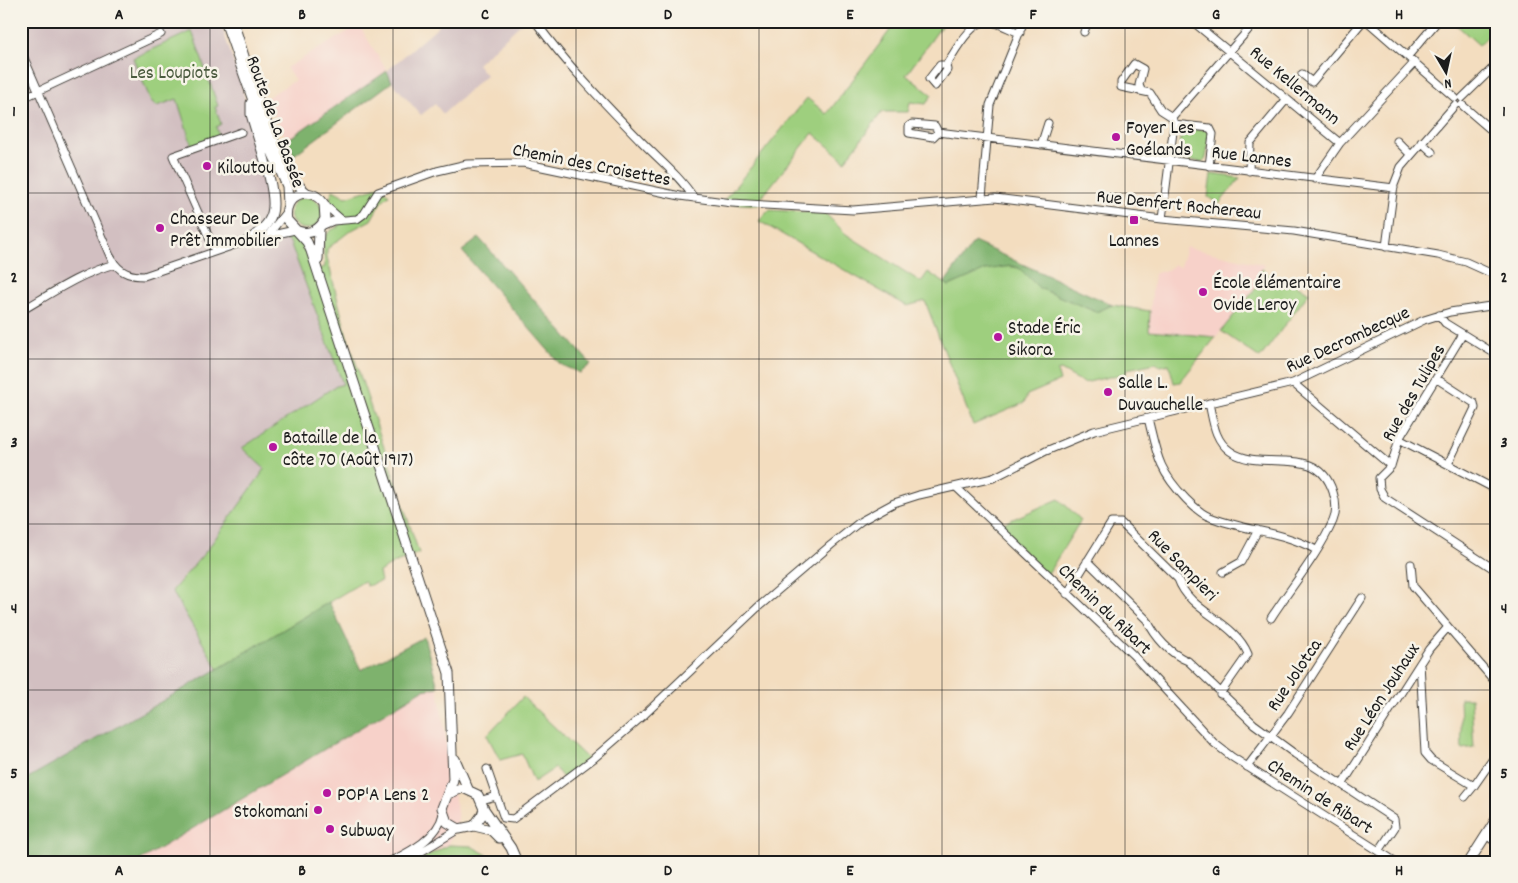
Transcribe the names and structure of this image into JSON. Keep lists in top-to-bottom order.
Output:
{
  "streets": {
    "main road": ["Route de La Bassée"],
    "street": [
      "Rue Kellermann",
      "Rue Lannes",
      "Chemin des Croisettes",
      "Rue Denfert Rochereau",
      "Rue Decrombecque",
      "Rue des Tulipes",
      "Rue Sampieri",
      "Chemin du Ribart",
      "Rue Jolotca",
      "Rue Léon Jouhaux",
      "Chemin de Ribart"
    ]
  },
  "crossings": [
    ["Route de La Bassée", "Chemin des Croisettes"],
    ["Chemin des Croisettes", "Rue Denfert Rochereau"],
    ["Rue Decrombecque", "Chemin du Ribart"],
    ["Rue Sampieri", "Chemin du Ribart"],
    ["Chemin du Ribart", "Chemin de Ribart"],
    ["Rue Jolotca", "Chemin de Ribart"]
  ],
  "parks": ["Les Loupiots"],
  "places": {
    "other": [
      "Foyer Les Goélands",
      "Kiloutou",
      "Chasseur De Prêt Immobilier",
      "École élémentaire Ovide Leroy",
      "Stade Éric Sikora",
      "Salle L. Duvauchelle",
      "Bataille de la côte 70 (Août 1917)",
      "POP'A Lens 2",
      "Stokomani",
      "Subway"
    ],
    "transit": ["Lannes"]
  },
  "north": "bottom",
  "grid": {
    "columns": [
      "A",
      "B",
      "C",
      "D",
      "E",
      "F",
      "G",
      "H"
    ],
    "rows": [
      "1",
      "2",
      "3",
      "4",
      "5"
    ]
  }
}
